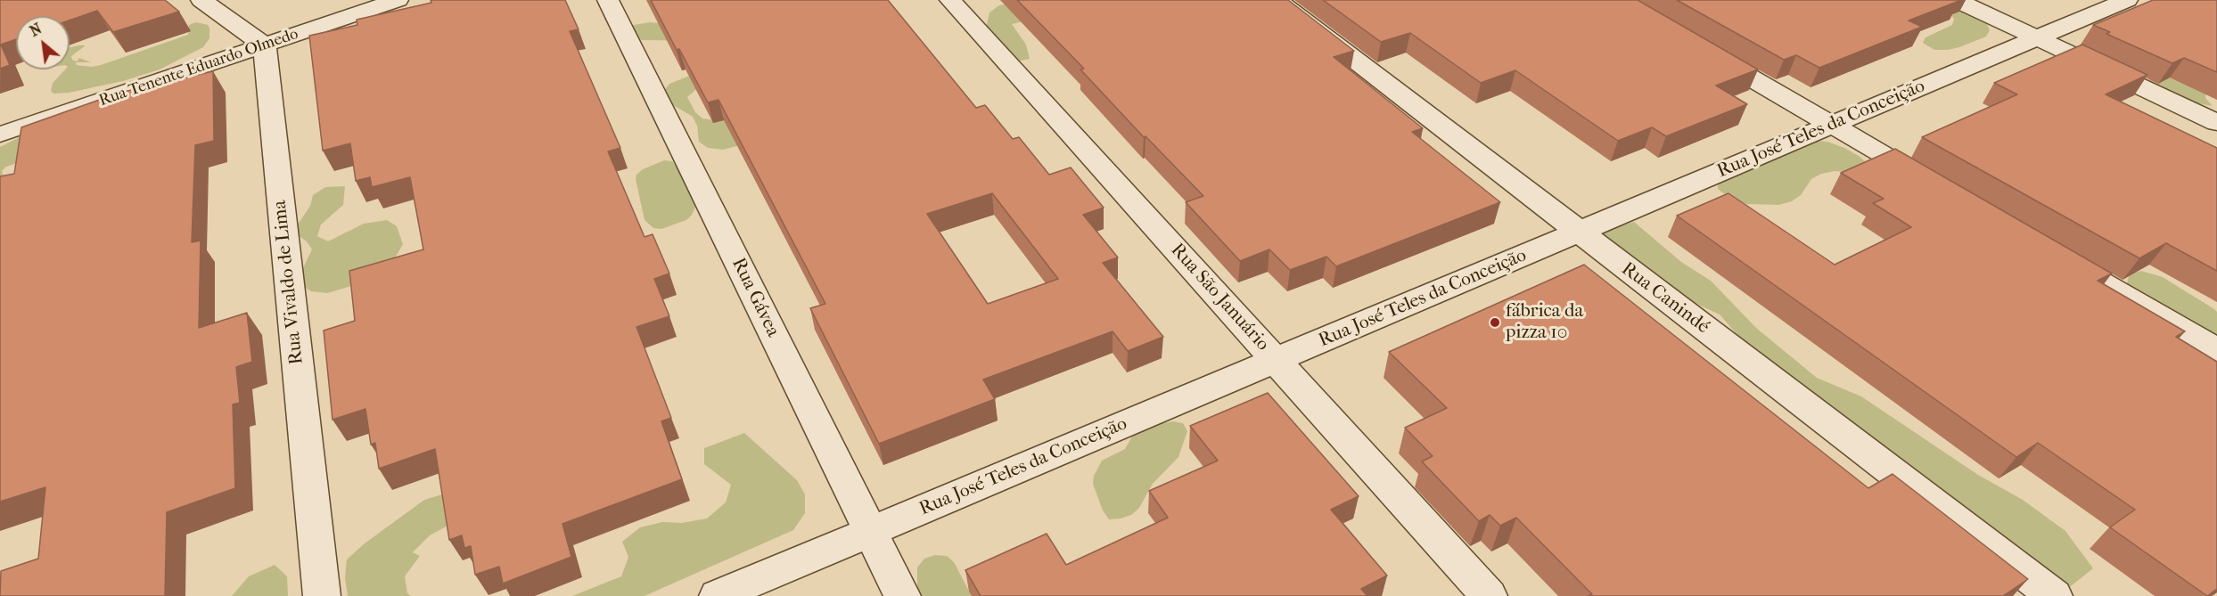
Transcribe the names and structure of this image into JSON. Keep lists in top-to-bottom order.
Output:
{
  "streets": {
    "street": [
      "Rua Tenente Eduardo Olmedo",
      "Rua José Teles da Conceição",
      "Rua Vivaldo de Lima",
      "Rua Gávea",
      "Rua São Januário",
      "Rua Canindé"
    ]
  },
  "crossings": [
    ["Rua Tenente Eduardo Olmedo", "Rua Vivaldo de Lima"],
    ["Rua José Teles da Conceição", "Rua Gávea"],
    ["Rua José Teles da Conceição", "Rua São Januário"],
    ["Rua José Teles da Conceição", "Rua Canindé"]
  ],
  "places": ["fábrica da pizza 10"],
  "north": "top left"
}
